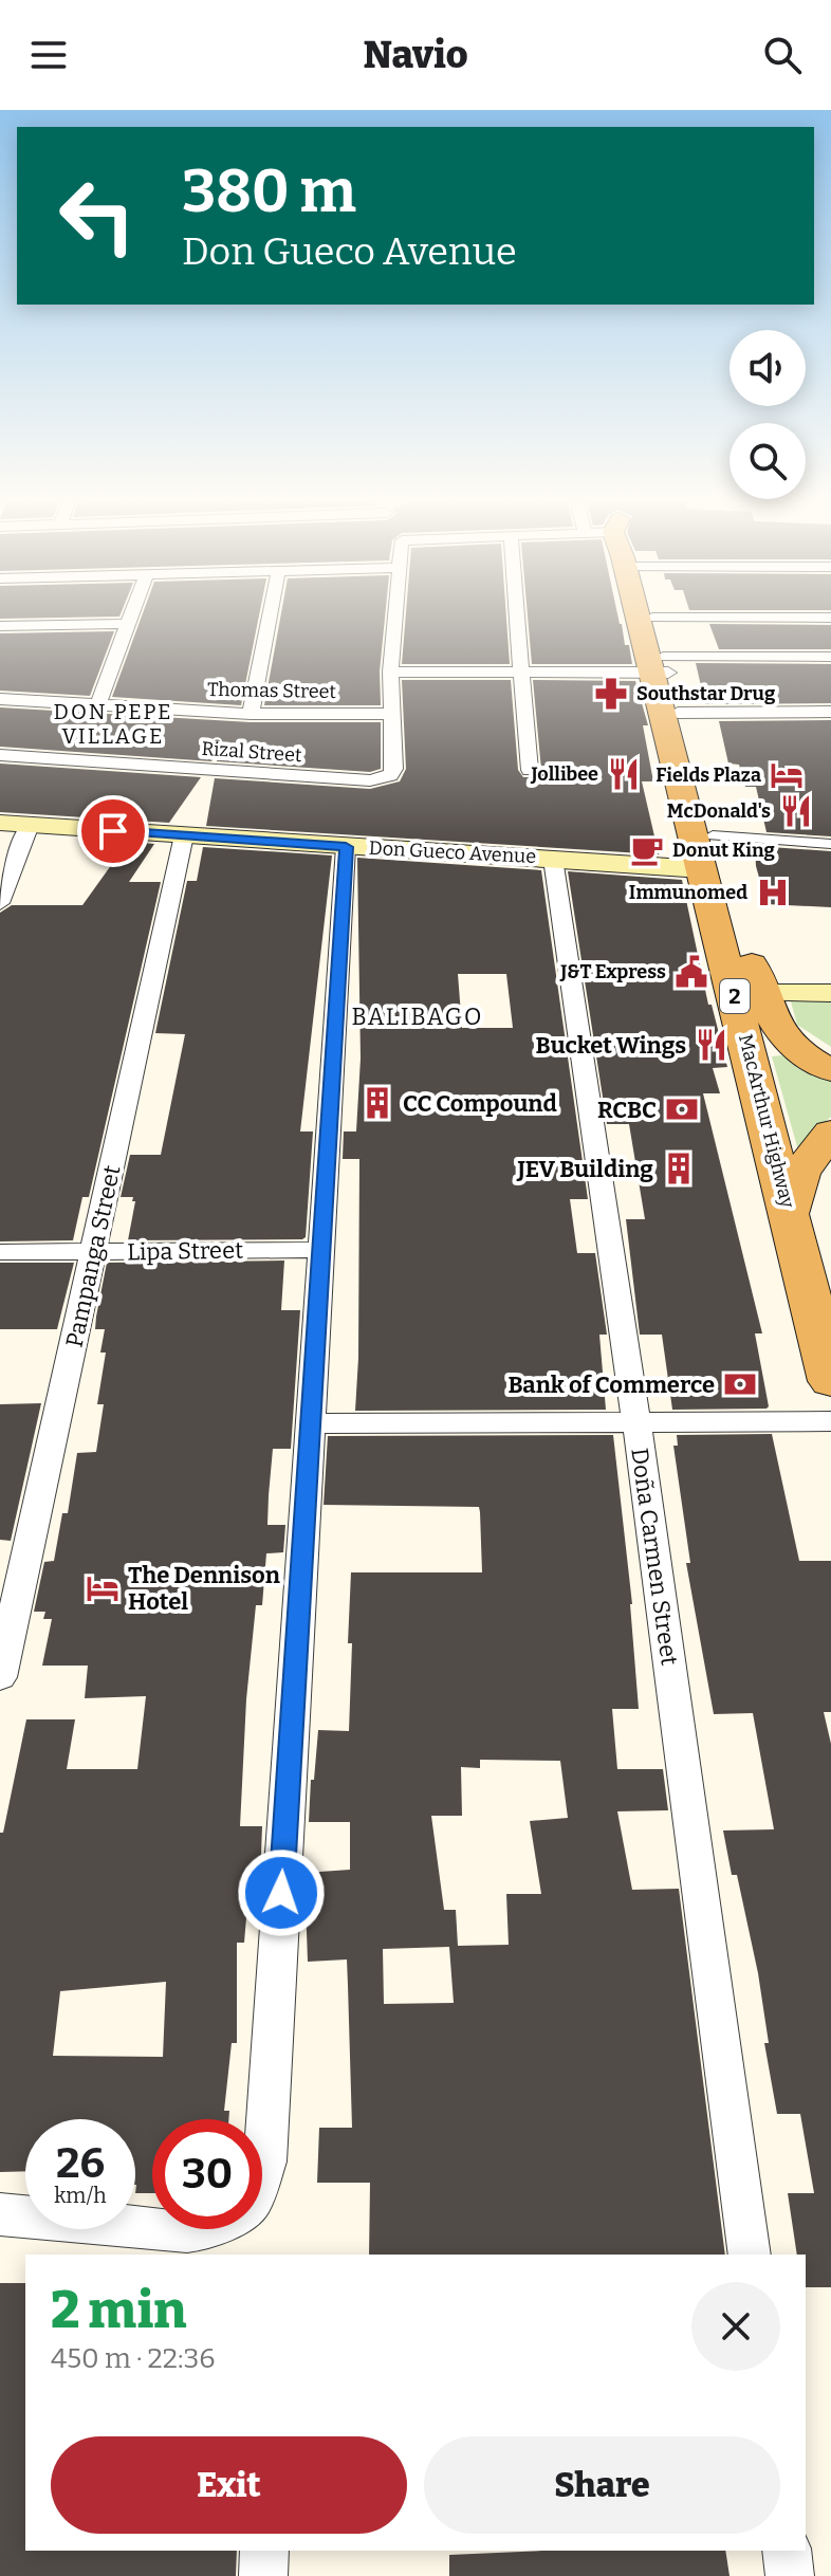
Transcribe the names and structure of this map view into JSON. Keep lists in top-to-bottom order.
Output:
{
  "streets": {
    "highway": ["2", "MacArthur Highway"],
    "main road": ["Don Gueco Avenue"],
    "street": [
      "Thomas Street",
      "Rizal Street",
      "Lipa Street",
      "Pampanga Street",
      "Doña Carmen Street"
    ]
  },
  "crossings": [
    ["Thomas Street", "Rizal Street"],
    ["Don Gueco Avenue", "MacArthur Highway"],
    ["Don Gueco Avenue", "Pampanga Street"],
    ["Don Gueco Avenue", "Doña Carmen Street"],
    ["Lipa Street", "Pampanga Street"]
  ],
  "districts": ["DON PEPE VILLAGE", "BALIBAGO"],
  "places": {
    "pharmacy": ["Southstar Drug"],
    "restaurant": ["Jollibee", "McDonald's", "Bucket Wings"],
    "hotel": ["Fields Plaza", "The Dennison Hotel"],
    "cafe": ["Donut King"],
    "hospital": ["Immunomed"],
    "public building": ["J&T Express"],
    "building": ["CC Compound", "JEV Building"],
    "bank": ["RCBC", "Bank of Commerce"]
  },
  "page": {
    "header": "Navio",
    "turn": ["380 m", "Don Gueco Avenue"],
    "speed": "26 km/h",
    "limit": "30",
    "heading": ["2 min", "450 m · 22:36"],
    "buttons": ["Exit", "Share"]
  }
}
